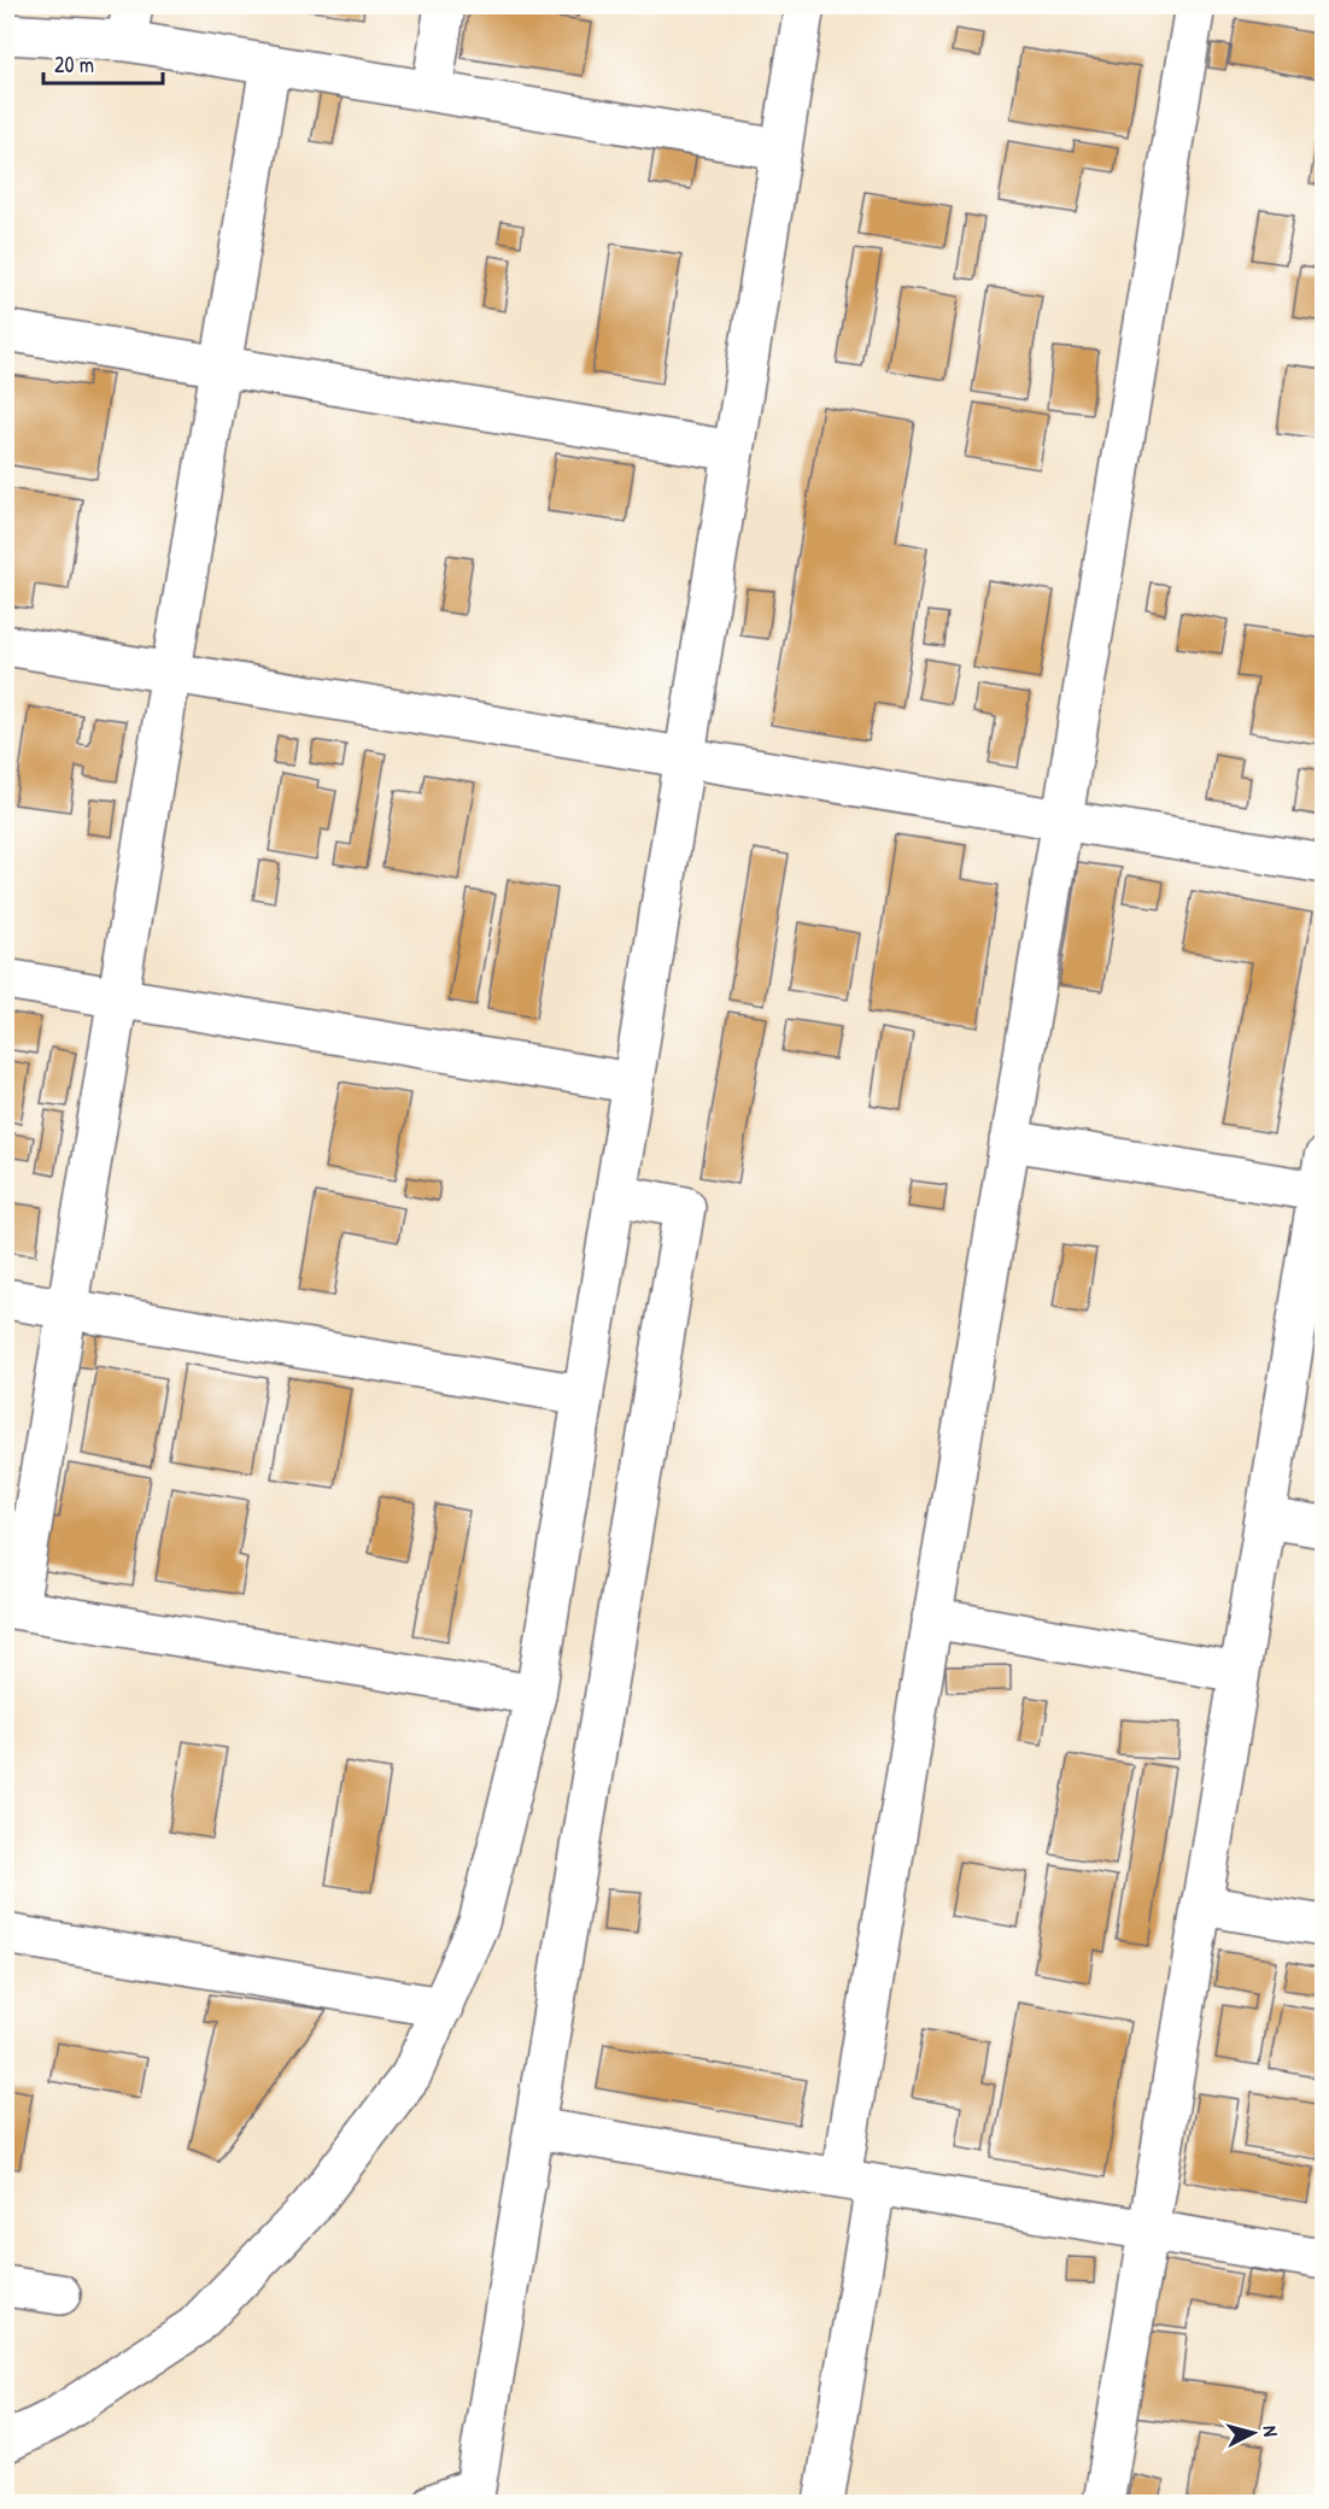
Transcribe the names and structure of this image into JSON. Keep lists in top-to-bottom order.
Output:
{
  "scale_bar": "20 m",
  "north": "right"
}
